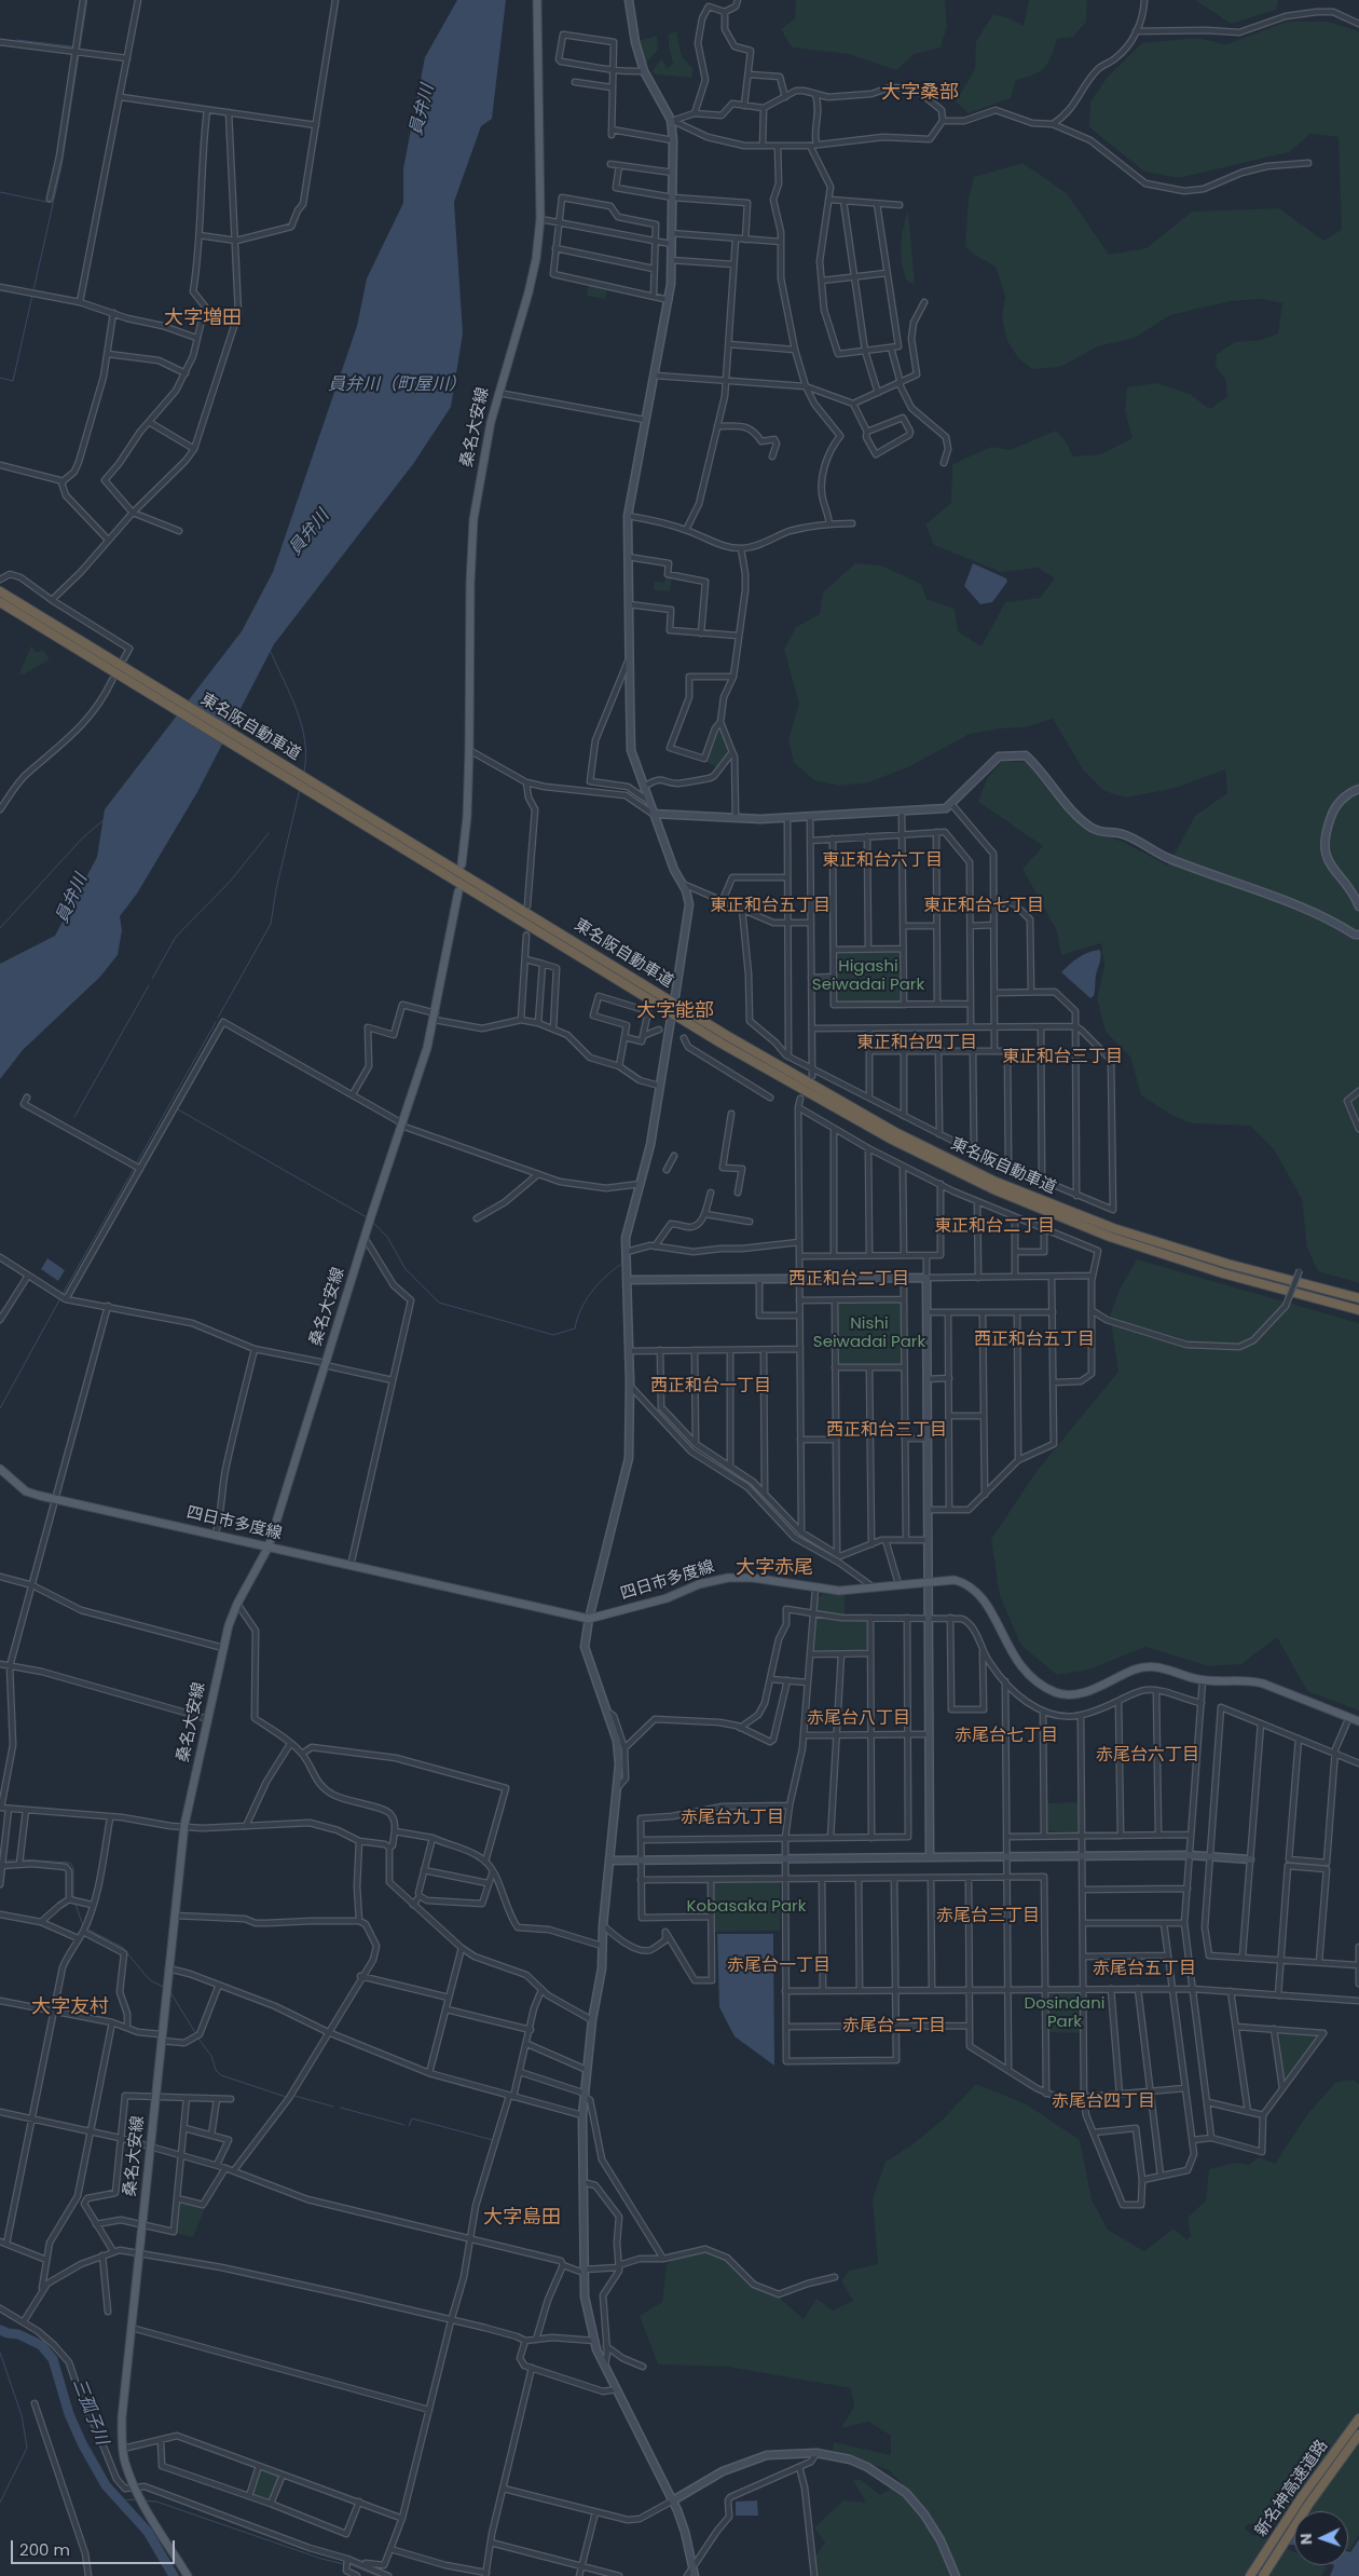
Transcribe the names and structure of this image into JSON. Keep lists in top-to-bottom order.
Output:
{
  "streets": {
    "highway": ["東名阪自動車道", "新名神高速道路"],
    "main road": ["桑名大安線", "四日市多度線"]
  },
  "crossings": [
    ["桑名大安線", "四日市多度線"]
  ],
  "districts": [
    "大字桑部",
    "大字増田",
    "東正和台六丁目",
    "東正和台五丁目",
    "東正和台七丁目",
    "大字能部",
    "東正和台四丁目",
    "東正和台三丁目",
    "東正和台二丁目",
    "西正和台二丁目",
    "西正和台五丁目",
    "西正和台一丁目",
    "西正和台三丁目",
    "大字赤尾",
    "赤尾台八丁目",
    "赤尾台七丁目",
    "赤尾台六丁目",
    "赤尾台九丁目",
    "赤尾台三丁目",
    "赤尾台一丁目",
    "赤尾台五丁目",
    "大字友村",
    "赤尾台二丁目",
    "赤尾台四丁目",
    "大字島田"
  ],
  "water": ["員弁川", "員弁川（町屋川）", "三孤子川"],
  "parks": [
    "Higashi Seiwadai Park",
    "Nishi Seiwadai Park",
    "Kobasaka Park",
    "Dosindani Park"
  ],
  "scale_bar": "200 m",
  "north": "left"
}
